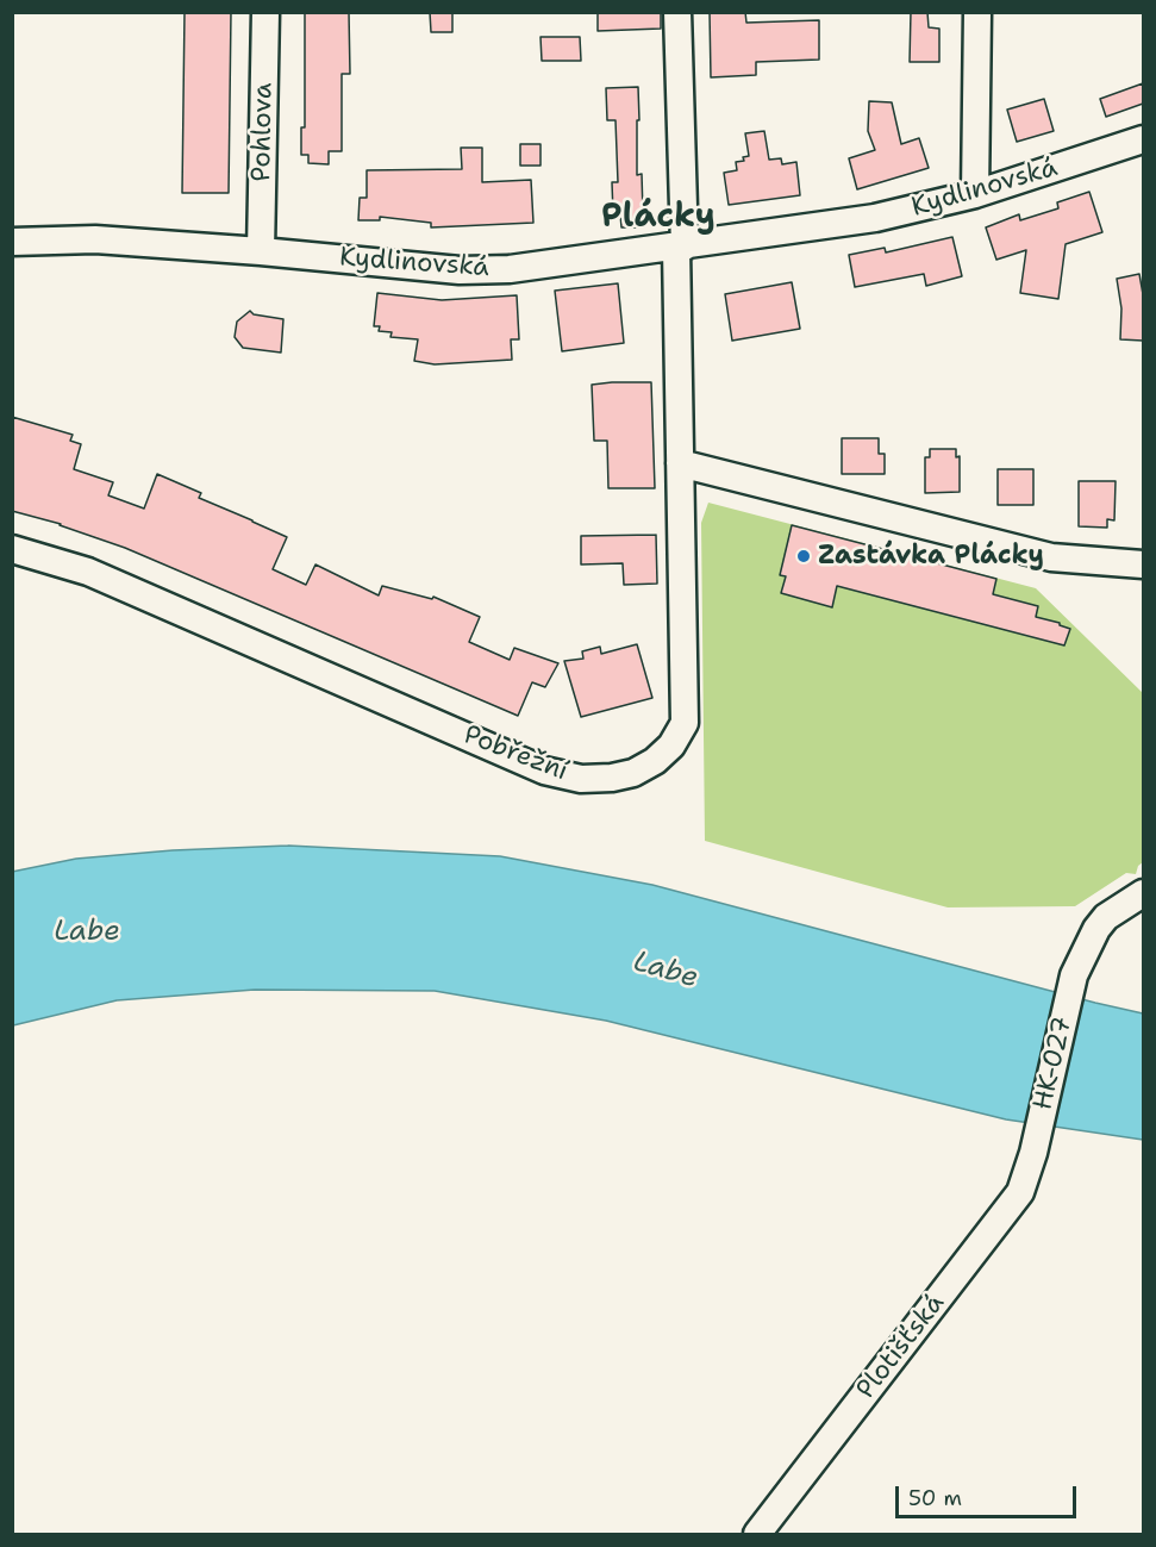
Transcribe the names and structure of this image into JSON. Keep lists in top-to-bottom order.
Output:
{
  "streets": {
    "street": [
      "Pohlova",
      "Kydlinovská",
      "Pobřežní",
      "HK-027",
      "Plotišťská"
    ]
  },
  "crossings": [
    ["Pohlova", "Kydlinovská"],
    ["Kydlinovská", "Pobřežní"],
    ["HK-027", "Plotišťská"]
  ],
  "districts": ["Plácky"],
  "water": ["Labe"],
  "places": ["Zastávka Plácky"],
  "scale_bar": "50 m"
}
